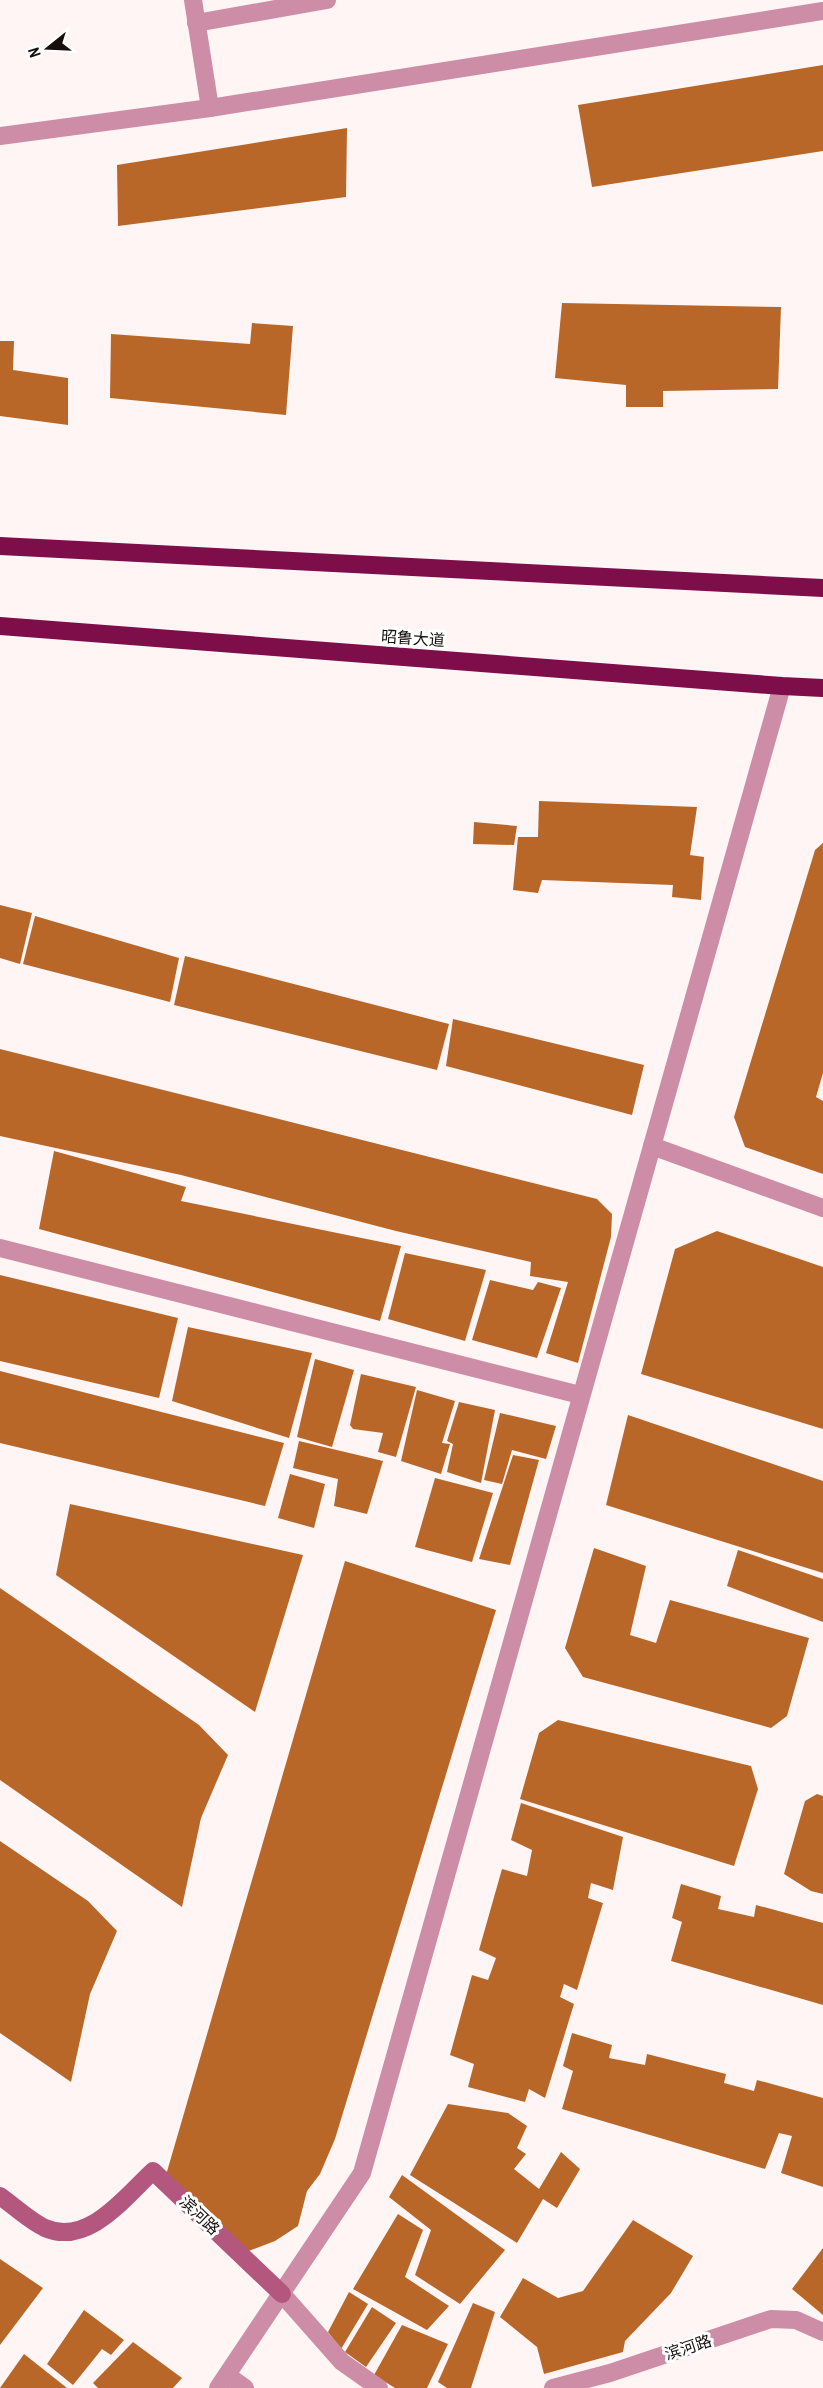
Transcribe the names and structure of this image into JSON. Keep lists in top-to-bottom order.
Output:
{
  "streets": {
    "highway": ["昭鲁大道"],
    "street": ["滨河路"]
  },
  "north": "left"
}
